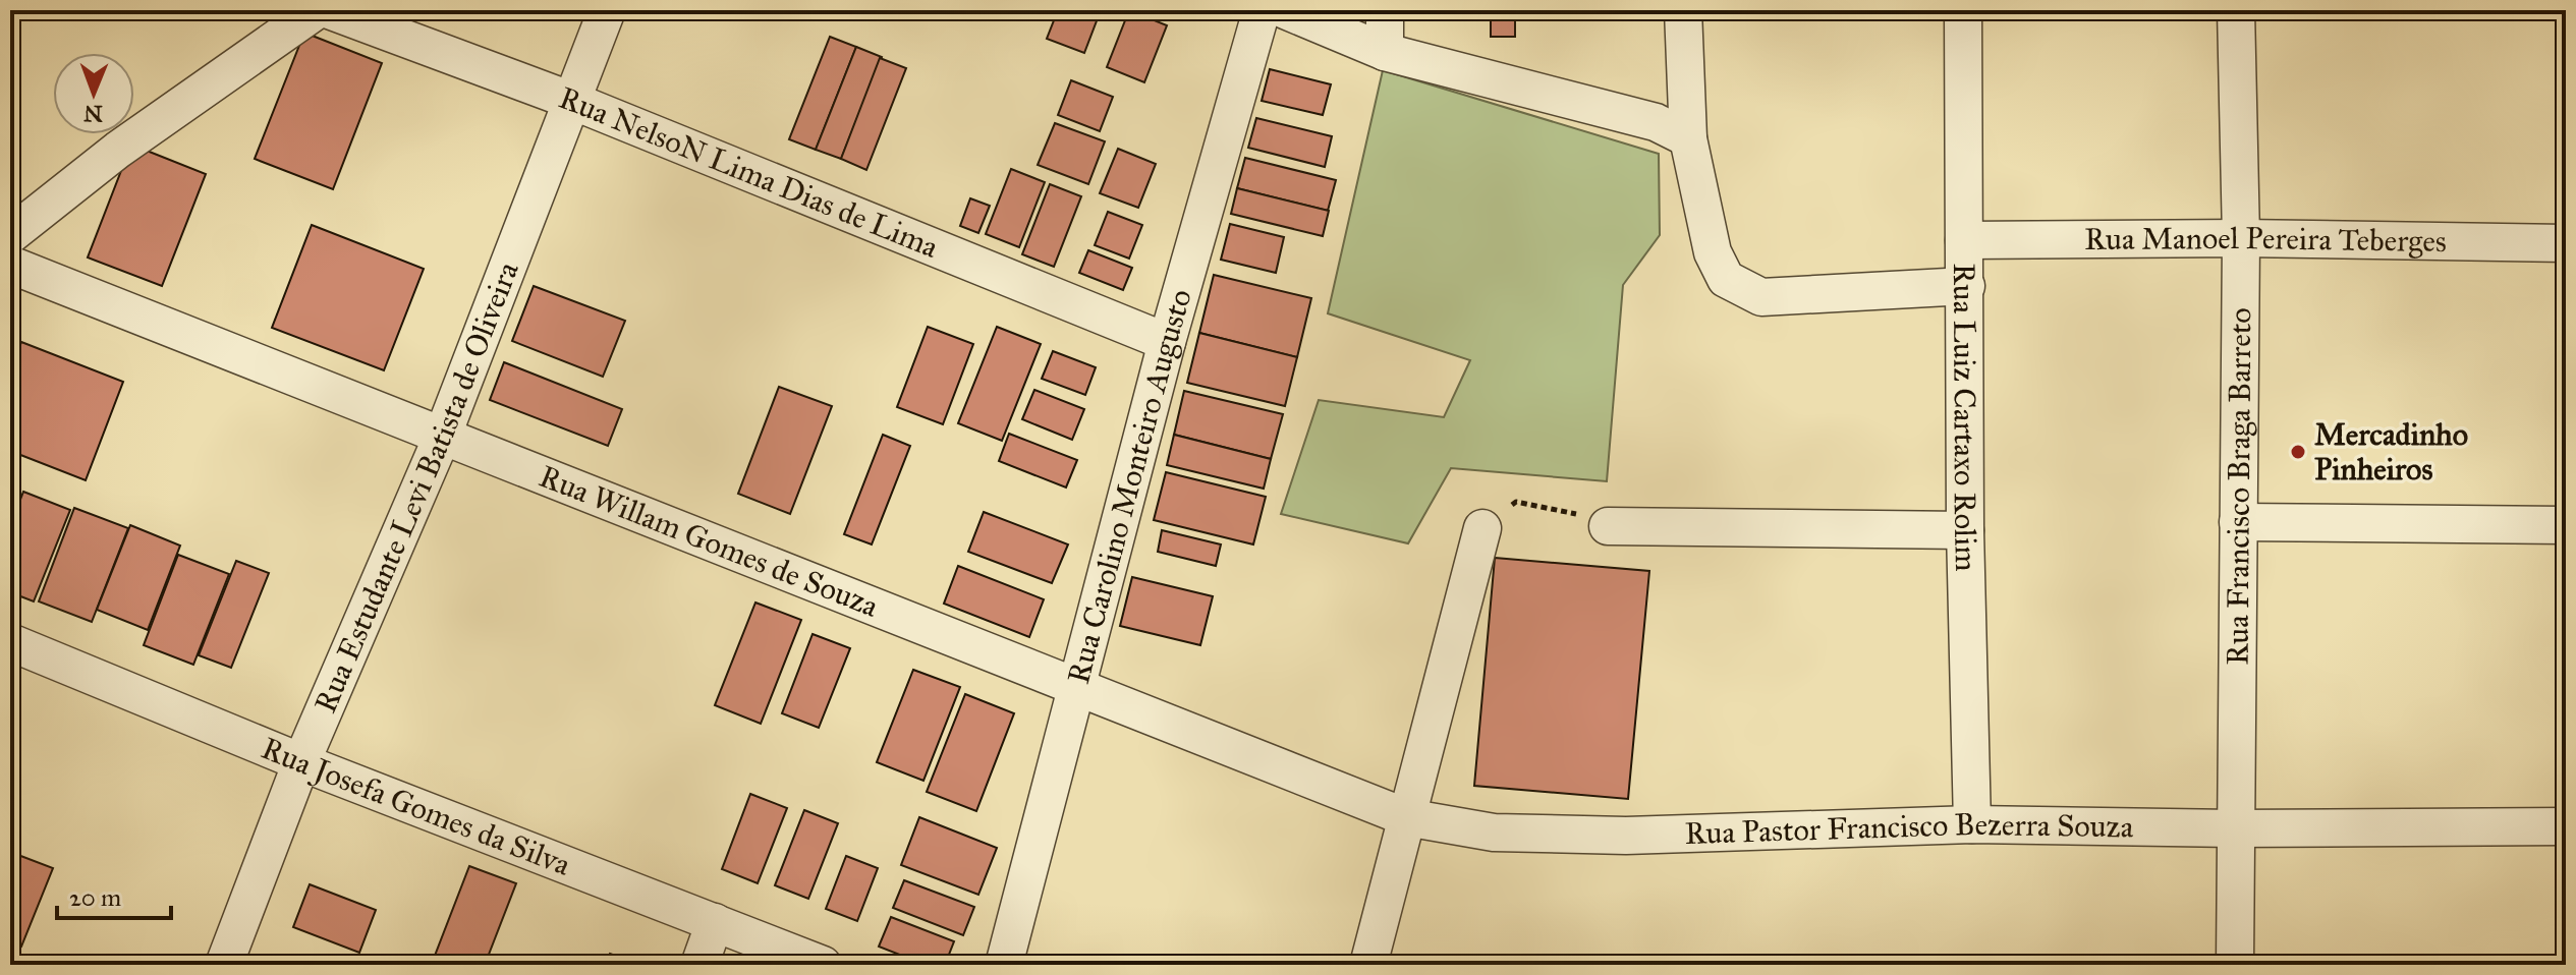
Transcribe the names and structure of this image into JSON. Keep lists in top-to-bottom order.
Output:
{
  "streets": {
    "street": [
      "Rua NelsoN Lima Dias de Lima",
      "Rua Manoel Pereira Teberges",
      "Rua Luiz Cartaxo Rolim",
      "Rua Carolino Monteiro Augusto",
      "Rua Estudante Levi Batista de Oliveira",
      "Rua Francisco Braga Barreto",
      "Rua Willam Gomes de Souza",
      "Rua Josefa Gomes da Silva",
      "Rua Pastor Francisco Bezerra Souza"
    ]
  },
  "crossings": [
    ["Rua NelsoN Lima Dias de Lima", "Rua Carolino Monteiro Augusto"],
    ["Rua NelsoN Lima Dias de Lima", "Rua Estudante Levi Batista de Oliveira"],
    ["Rua Manoel Pereira Teberges", "Rua Luiz Cartaxo Rolim"],
    ["Rua Manoel Pereira Teberges", "Rua Francisco Braga Barreto"],
    ["Rua Luiz Cartaxo Rolim", "Rua Pastor Francisco Bezerra Souza"],
    ["Rua Carolino Monteiro Augusto", "Rua Willam Gomes de Souza"],
    ["Rua Estudante Levi Batista de Oliveira", "Rua Willam Gomes de Souza"],
    ["Rua Estudante Levi Batista de Oliveira", "Rua Josefa Gomes da Silva"],
    ["Rua Francisco Braga Barreto", "Rua Pastor Francisco Bezerra Souza"],
    ["Rua Willam Gomes de Souza", "Rua Pastor Francisco Bezerra Souza"]
  ],
  "places": ["Mercadinho Pinheiros"],
  "scale_bar": "20 m",
  "north": "bottom"
}
